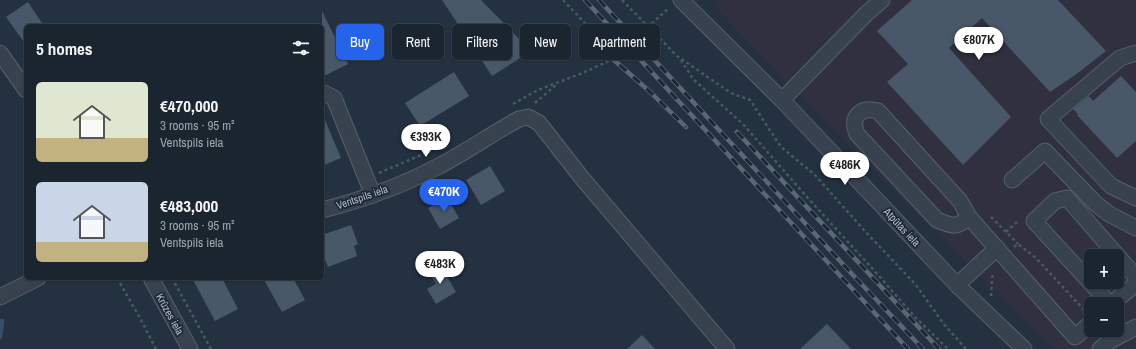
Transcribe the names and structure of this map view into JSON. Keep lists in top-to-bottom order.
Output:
{
  "streets": {
    "street": ["Ventspils iela", "Atpūtas iela", "Krūzes iela"]
  },
  "page": {
    "chip": [
      "Buy",
      "Rent",
      "Filters",
      "New",
      "Apartment"
    ],
    "heading": "5 homes",
    "price": [
      "€807K",
      "€393K",
      "€486K",
      "€470K",
      "€483K"
    ],
    "list": [
      {
        "name": "€470,000",
        "note": "3 rooms · 95 m² · Ventspils iela"
      },
      {
        "name": "€483,000",
        "note": "3 rooms · 95 m² · Ventspils iela"
      }
    ],
    "map_buttons": ["+", "−"]
  }
}
